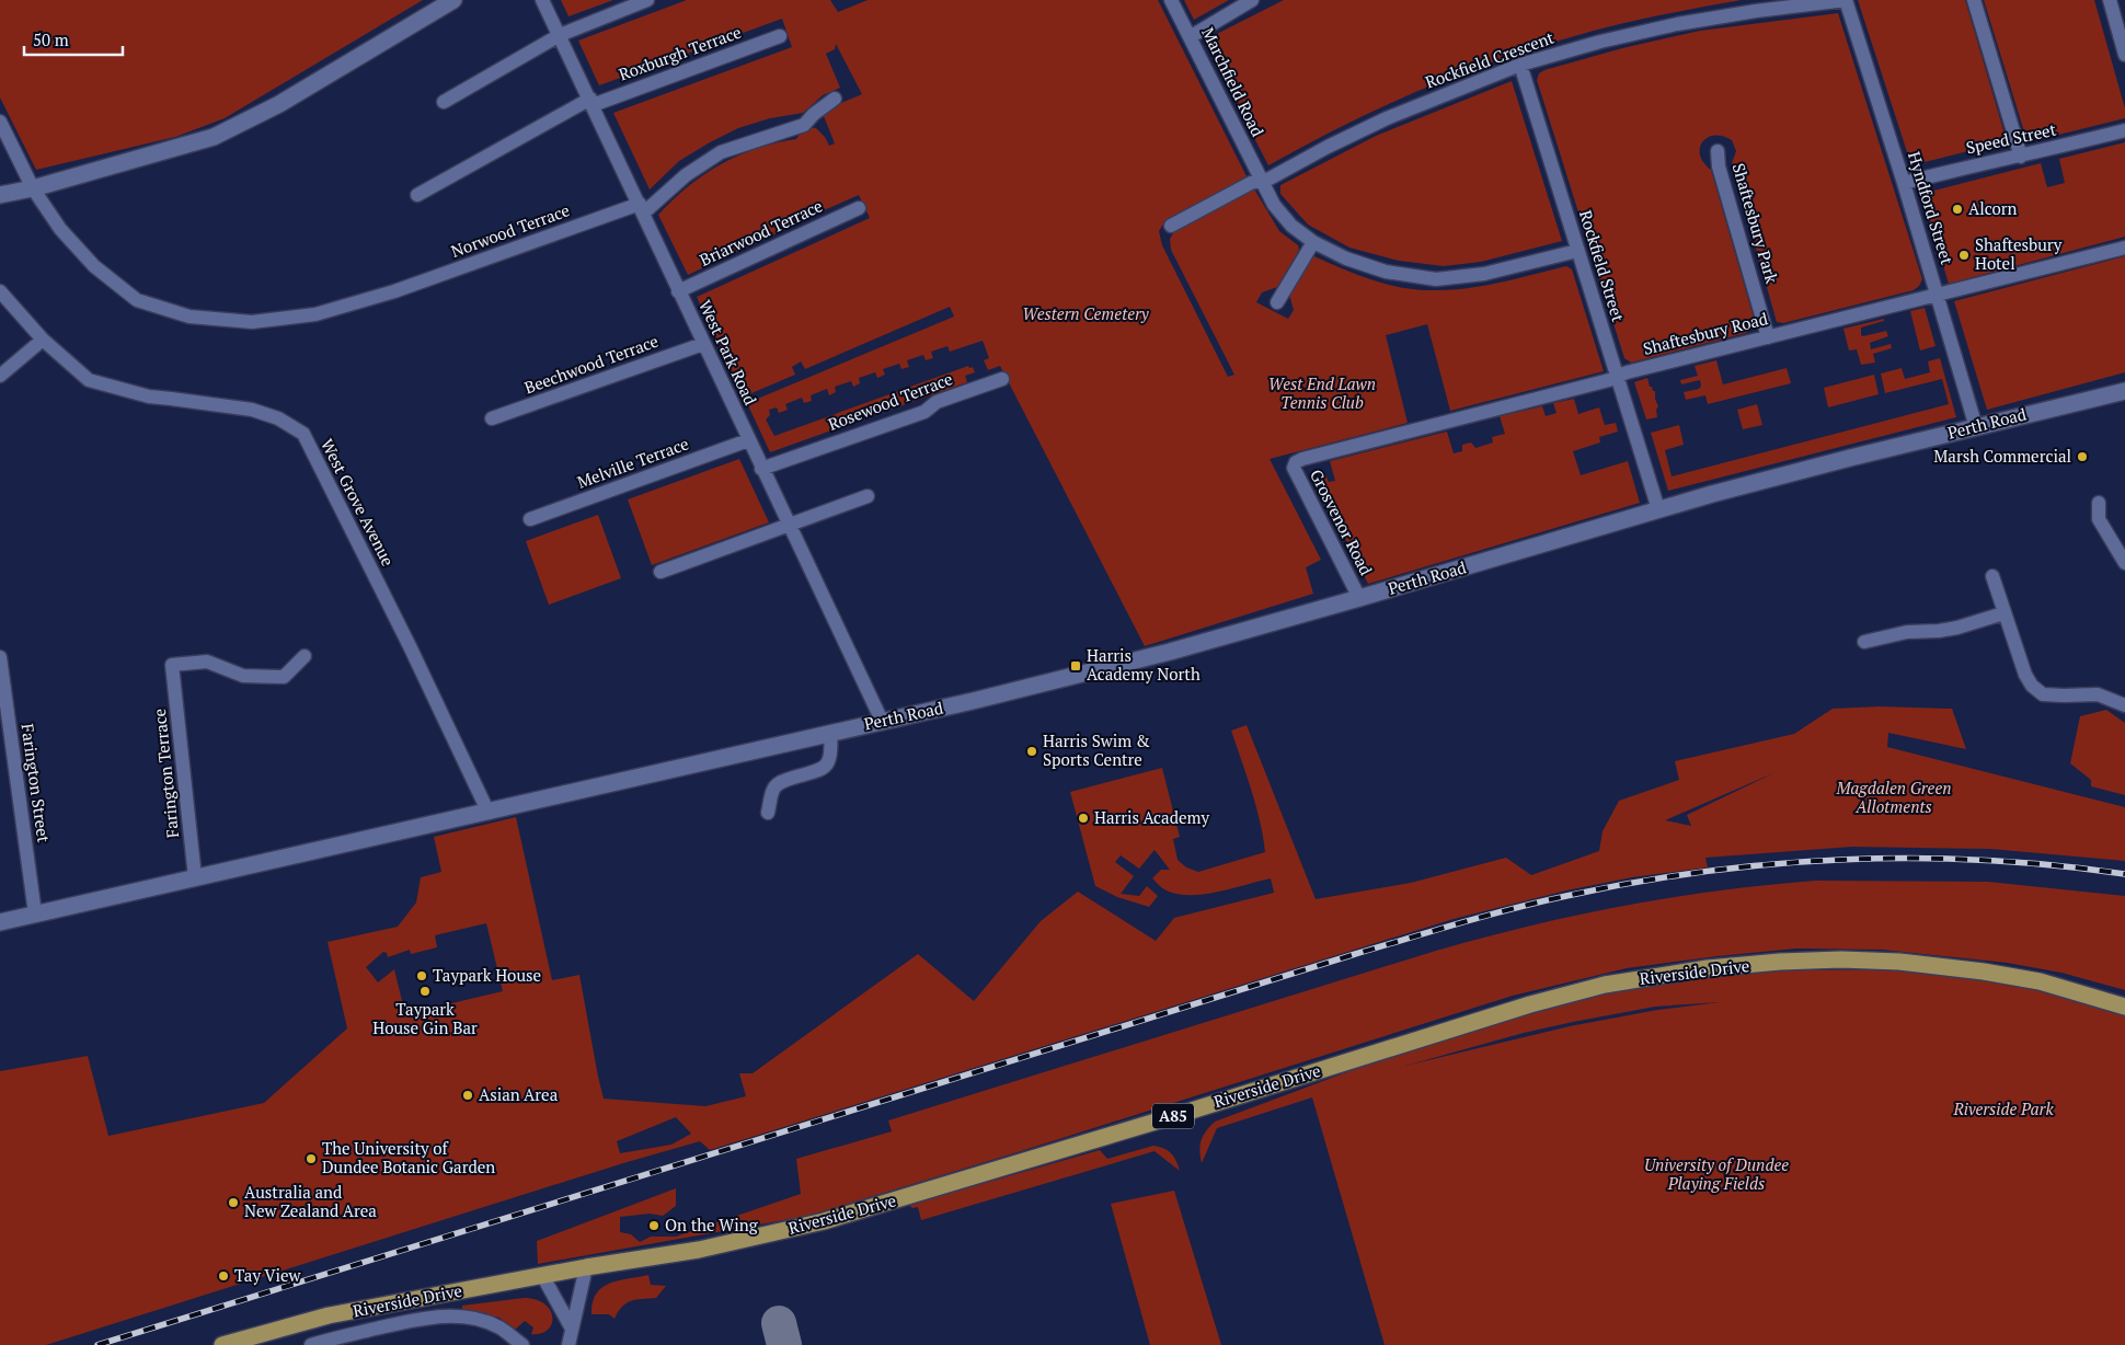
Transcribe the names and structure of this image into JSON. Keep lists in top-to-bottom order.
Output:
{
  "streets": {
    "main road": ["Riverside Drive", "A85"],
    "street": [
      "Roxburgh Terrace",
      "Rockfield Crescent",
      "Marchfield Road",
      "Speed Street",
      "Hyndford Street",
      "Shaftesbury Park",
      "Norwood Terrace",
      "Briarwood Terrace",
      "Rockfield Street",
      "Shaftesbury Road",
      "West Park Road",
      "Beechwood Terrace",
      "Rosewood Terrace",
      "Perth Road",
      "Melville Terrace",
      "West Grove Avenue",
      "Grosvenor Road",
      "Farington Terrace",
      "Farington Street"
    ]
  },
  "crossings": [
    ["Roxburgh Terrace", "West Park Road"],
    ["Rockfield Crescent", "Marchfield Road"],
    ["Rockfield Crescent", "Hyndford Street"],
    ["Rockfield Crescent", "Rockfield Street"],
    ["Marchfield Road", "Rockfield Street"],
    ["Speed Street", "Hyndford Street"],
    ["Hyndford Street", "Shaftesbury Road"],
    ["Hyndford Street", "Perth Road"],
    ["Shaftesbury Park", "Shaftesbury Road"],
    ["Norwood Terrace", "West Park Road"],
    ["Briarwood Terrace", "West Park Road"],
    ["Rockfield Street", "Shaftesbury Road"],
    ["Rockfield Street", "Perth Road"],
    ["Shaftesbury Road", "Grosvenor Road"],
    ["West Park Road", "Beechwood Terrace"],
    ["West Park Road", "Rosewood Terrace"],
    ["West Park Road", "Perth Road"],
    ["West Park Road", "Melville Terrace"],
    ["Perth Road", "West Grove Avenue"],
    ["Perth Road", "Grosvenor Road"],
    ["Perth Road", "Farington Terrace"],
    ["Perth Road", "Farington Street"]
  ],
  "parks": [
    "Western Cemetery",
    "West End Lawn Tennis Club",
    "Magdalen Green Allotments",
    "Riverside Park",
    "University of Dundee Playing Fields"
  ],
  "places": {
    "other": [
      "Alcorn",
      "Shaftesbury Hotel",
      "Marsh Commercial",
      "Harris Swim & Sports Centre",
      "Harris Academy",
      "Taypark House",
      "Taypark House Gin Bar",
      "Asian Area",
      "The University of Dundee Botanic Garden",
      "Australia and New Zealand Area",
      "On the Wing",
      "Tay View"
    ],
    "transit": ["Harris Academy North"]
  },
  "scale_bar": "50 m"
}
